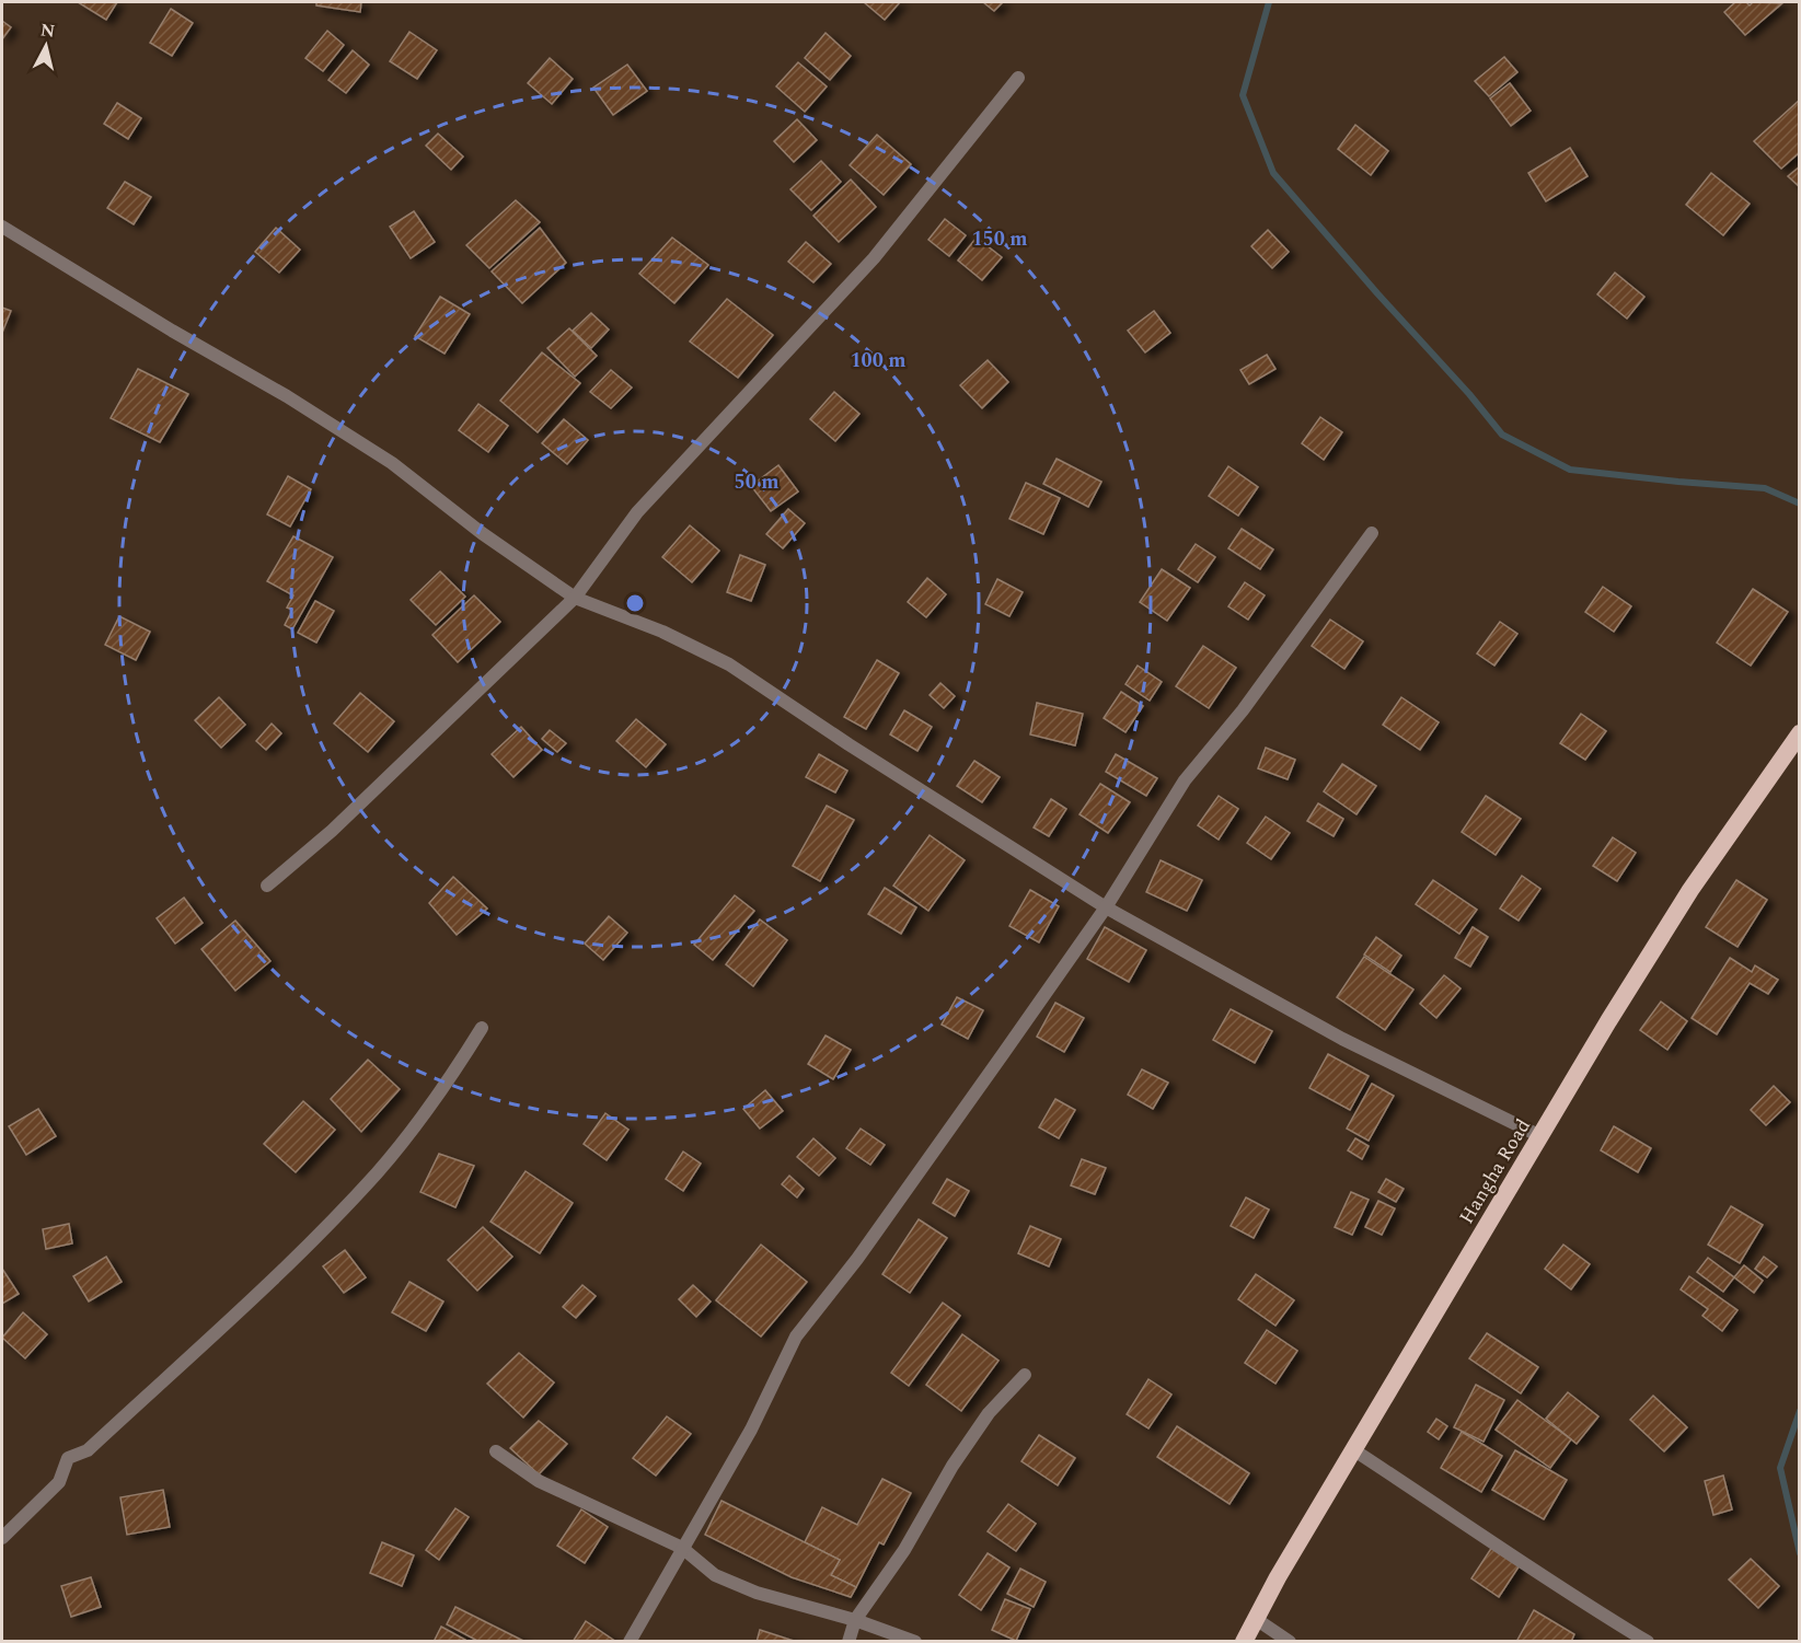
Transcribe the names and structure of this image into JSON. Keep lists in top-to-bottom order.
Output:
{
  "streets": {
    "highway": ["Hangha Road"]
  },
  "north": "top",
  "rings": ["150 m", "100 m", "50 m"]
}
